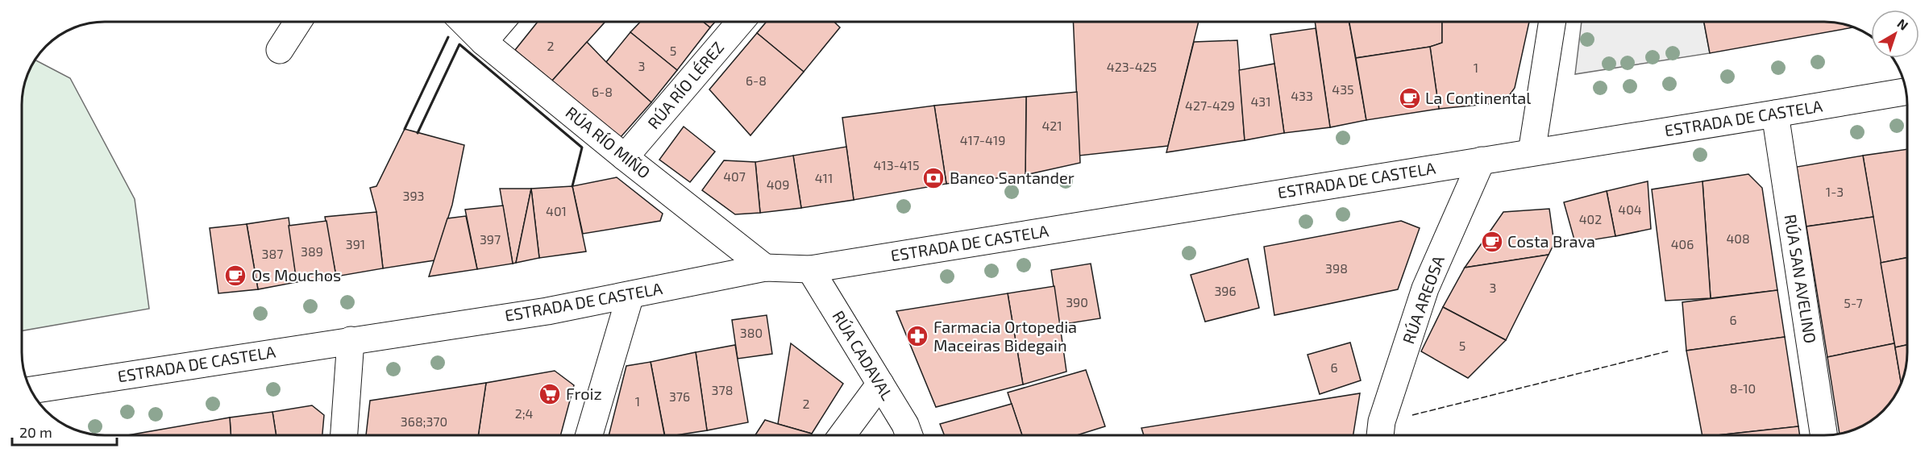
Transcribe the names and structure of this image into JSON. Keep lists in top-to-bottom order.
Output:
{
  "streets": {
    "street": [
      "RÚA RÍO LÉREZ",
      "ESTRADA DE CASTELA",
      "RÚA RÍO MIÑO",
      "RÚA SAN AVELINO",
      "RÚA AREOSA",
      "RÚA CADAVAL"
    ]
  },
  "crossings": [
    ["RÚA RÍO LÉREZ", "RÚA RÍO MIÑO"],
    ["ESTRADA DE CASTELA", "RÚA RÍO MIÑO"],
    ["ESTRADA DE CASTELA", "RÚA SAN AVELINO"],
    ["ESTRADA DE CASTELA", "RÚA AREOSA"],
    ["ESTRADA DE CASTELA", "RÚA CADAVAL"]
  ],
  "places": {
    "cafe": ["La Continental", "Costa Brava", "Os Mouchos"],
    "bank": ["Banco Santander"],
    "pharmacy": ["Farmacia Ortopedia Maceiras Bidegain"],
    "supermarket": ["Froiz"]
  },
  "house_numbers": [
    "2",
    "5",
    "3",
    "423-425",
    "1",
    "6-8",
    "435",
    "6-8",
    "433",
    "431",
    "427-429",
    "421",
    "417-419",
    "413-415",
    "407",
    "411",
    "409",
    "1-3",
    "393",
    "404",
    "401",
    "402",
    "408",
    "397",
    "391",
    "406",
    "389",
    "387",
    "398",
    "3",
    "396",
    "390",
    "5-7",
    "6",
    "380",
    "5",
    "6",
    "8-10",
    "378",
    "376",
    "1",
    "2",
    "2;4",
    "368;370"
  ],
  "scale_bar": "20 m",
  "north": "top right"
}
